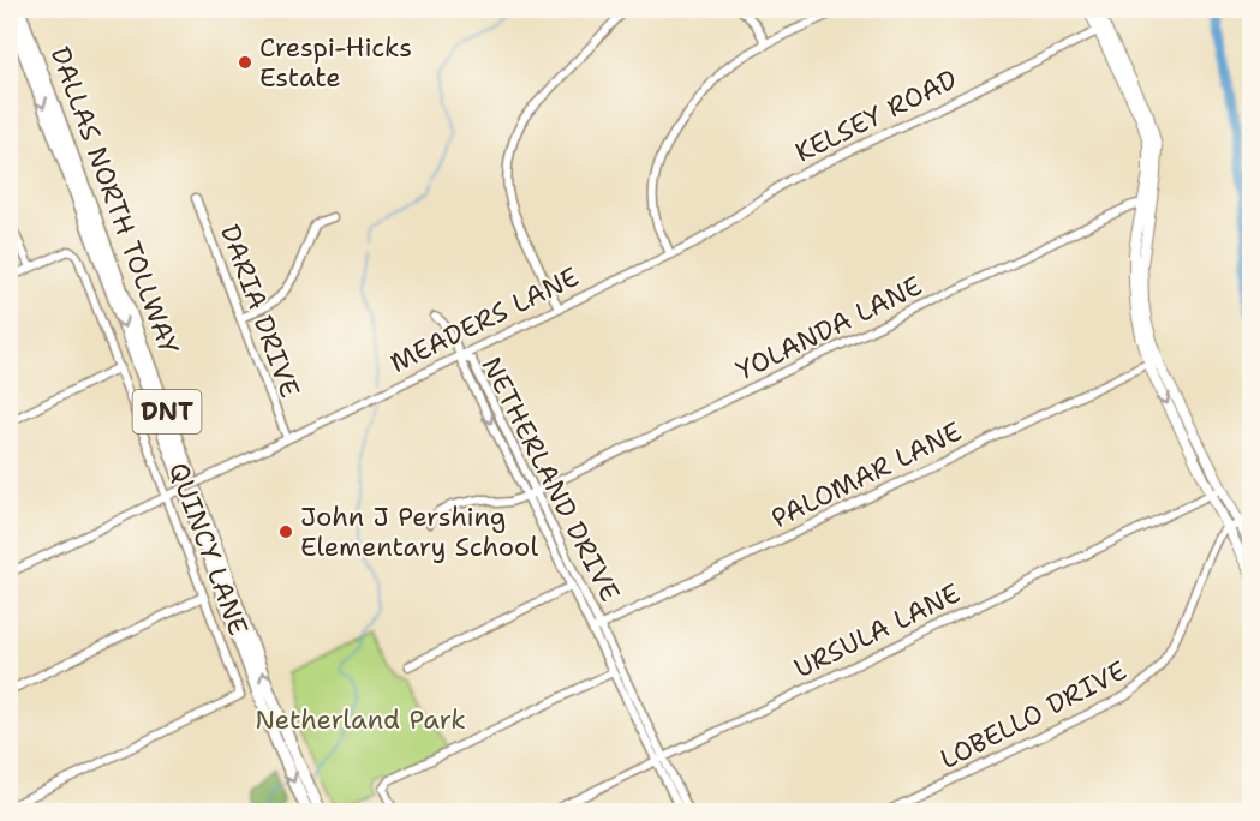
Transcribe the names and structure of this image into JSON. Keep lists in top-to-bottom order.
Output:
{
  "streets": {
    "highway": ["DALLAS NORTH TOLLWAY", "DNT"],
    "street": [
      "KELSEY ROAD",
      "DARIA DRIVE",
      "MEADERS LANE",
      "YOLANDA LANE",
      "PALOMAR LANE",
      "NETHERLAND DRIVE",
      "QUINCY LANE",
      "URSULA LANE",
      "LOBELLO DRIVE"
    ]
  },
  "crossings": [
    ["KELSEY ROAD", "MEADERS LANE"],
    ["DARIA DRIVE", "MEADERS LANE"],
    ["MEADERS LANE", "NETHERLAND DRIVE"],
    ["MEADERS LANE", "QUINCY LANE"],
    ["YOLANDA LANE", "NETHERLAND DRIVE"],
    ["PALOMAR LANE", "NETHERLAND DRIVE"],
    ["NETHERLAND DRIVE", "URSULA LANE"]
  ],
  "parks": ["Netherland Park"],
  "places": ["Crespi-Hicks Estate", "John J Pershing Elementary School"]
}
